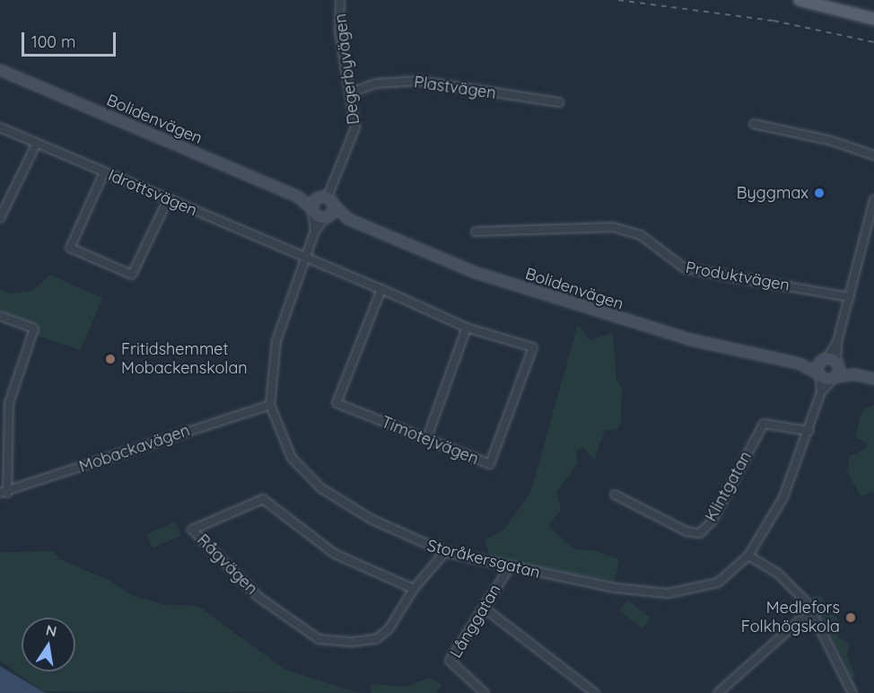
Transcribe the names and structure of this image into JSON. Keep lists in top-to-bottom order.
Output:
{
  "streets": {
    "main road": ["Bolidenvägen"],
    "street": [
      "Degerbyvägen",
      "Plastvägen",
      "Idrottsvägen",
      "Produktvägen",
      "Timotejvägen",
      "Mobackavägen",
      "Klintgatan",
      "Storåkersgatan",
      "Rågvägen",
      "Långgatan"
    ]
  },
  "crossings": [
    ["Degerbyvägen", "Plastvägen"],
    ["Degerbyvägen", "Bolidenvägen"],
    ["Bolidenvägen", "Storåkersgatan"],
    ["Idrottsvägen", "Timotejvägen"],
    ["Idrottsvägen", "Storåkersgatan"],
    ["Timotejvägen", "Storåkersgatan"],
    ["Mobackavägen", "Storåkersgatan"],
    ["Klintgatan", "Storåkersgatan"],
    ["Storåkersgatan", "Rågvägen"],
    ["Storåkersgatan", "Långgatan"]
  ],
  "places": ["Byggmax", "Fritidshemmet Mobackenskolan", "Medlefors Folkhögskola"],
  "scale_bar": "100 m",
  "north": "top"
}
